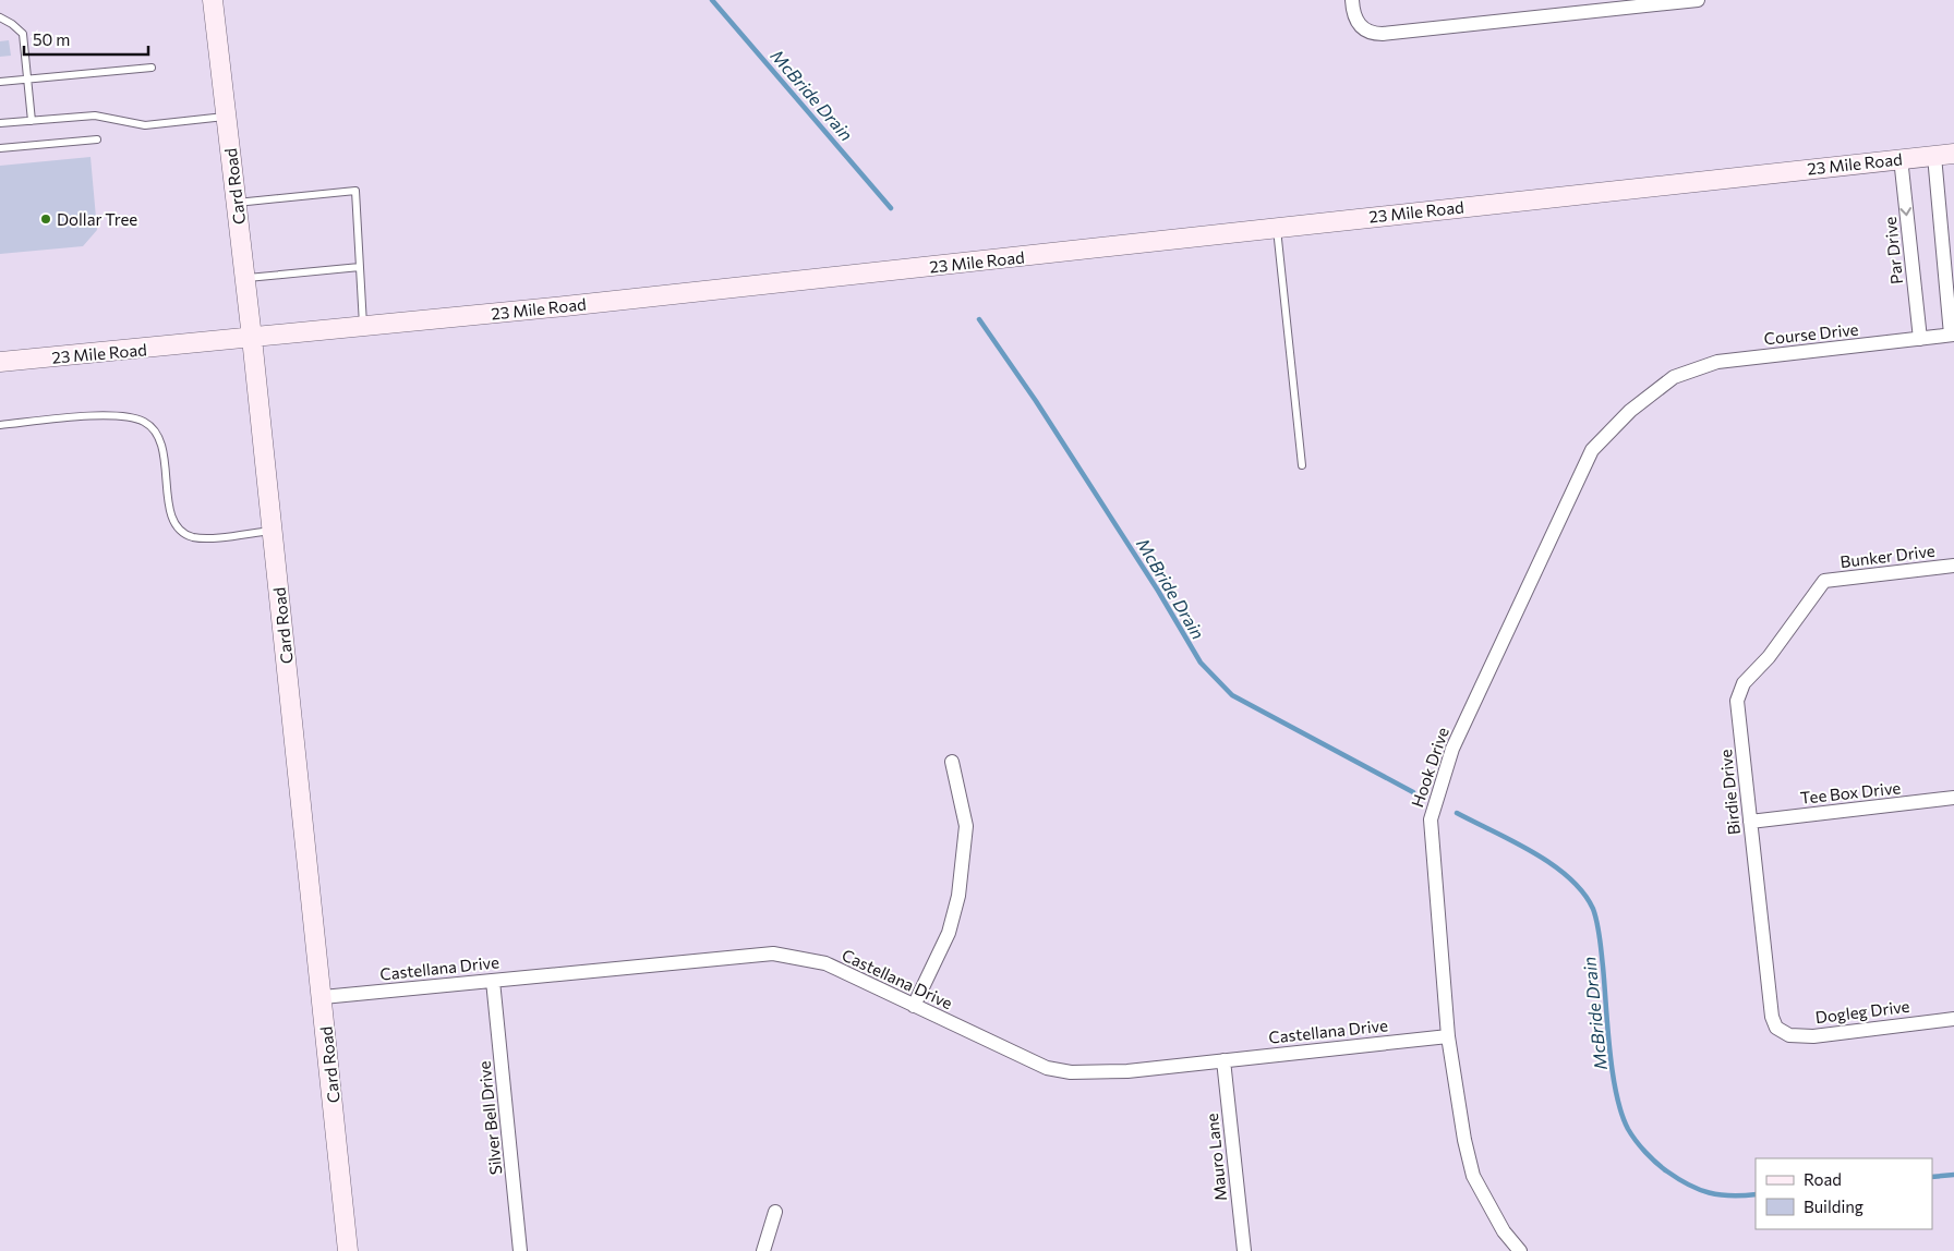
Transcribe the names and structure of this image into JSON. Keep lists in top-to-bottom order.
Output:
{
  "streets": {
    "main road": ["23 Mile Road", "Card Road"],
    "street": [
      "Par Drive",
      "Course Drive",
      "Bunker Drive",
      "Hook Drive",
      "Birdie Drive",
      "Tee Box Drive",
      "Castellana Drive",
      "Dogleg Drive",
      "Silver Bell Drive",
      "Mauro Lane"
    ]
  },
  "crossings": [
    ["23 Mile Road", "Card Road"],
    ["23 Mile Road", "Par Drive"],
    ["Card Road", "Castellana Drive"],
    ["Par Drive", "Course Drive"],
    ["Course Drive", "Hook Drive"],
    ["Bunker Drive", "Birdie Drive"],
    ["Hook Drive", "Castellana Drive"],
    ["Birdie Drive", "Tee Box Drive"],
    ["Birdie Drive", "Dogleg Drive"],
    ["Castellana Drive", "Silver Bell Drive"],
    ["Castellana Drive", "Mauro Lane"]
  ],
  "water": ["McBride Drain"],
  "places": ["Dollar Tree"],
  "legend": ["Road", "Building"],
  "scale_bar": "50 m"
}
